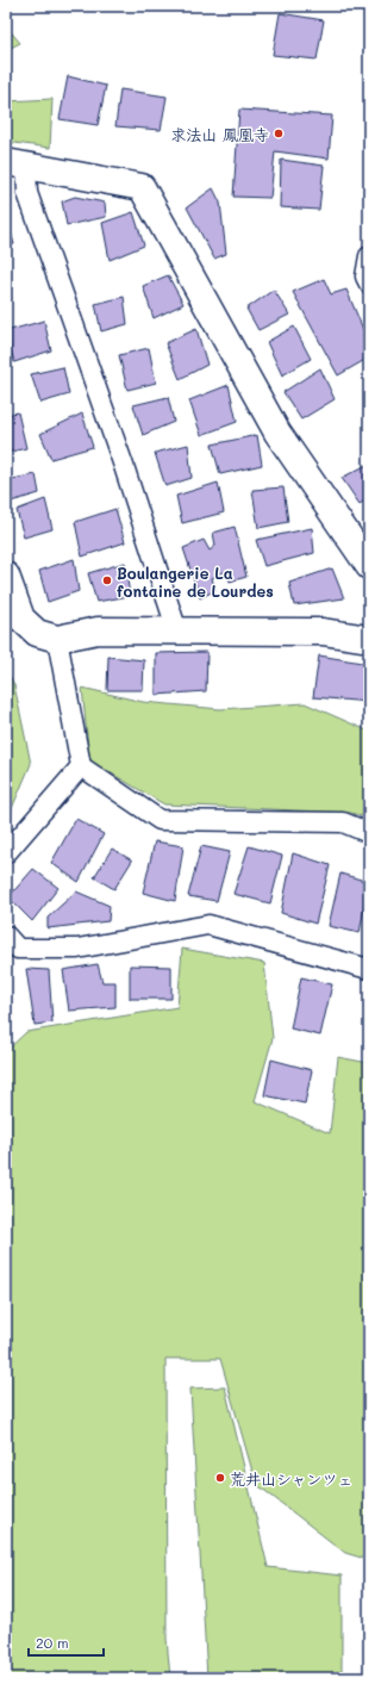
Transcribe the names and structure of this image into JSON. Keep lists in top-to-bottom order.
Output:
{
  "places": ["求法山 鳳凰寺", "Boulangerie La fontaine de Lourdes", "荒井山シャンツェ"],
  "scale_bar": "20 m"
}
